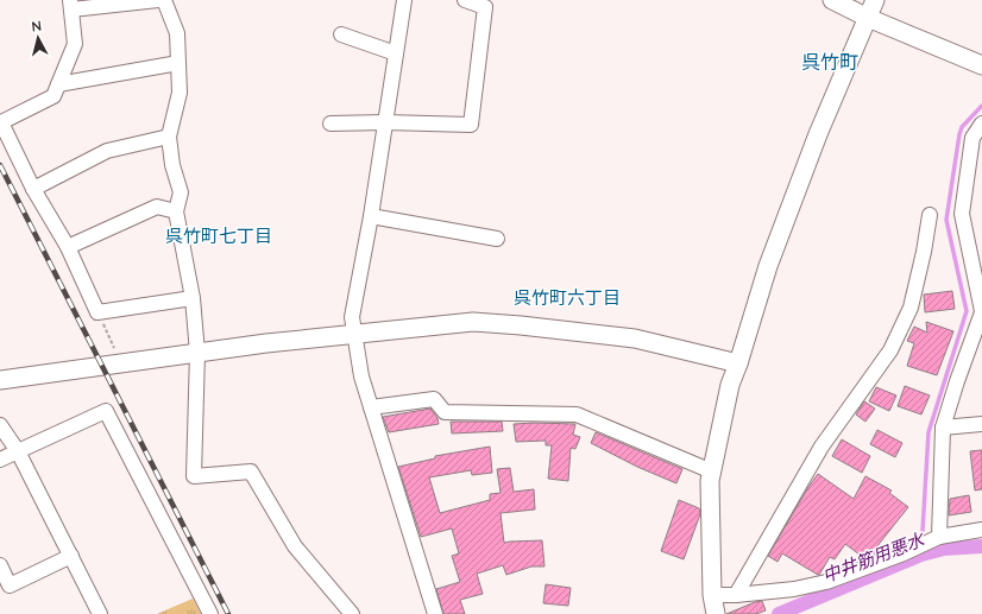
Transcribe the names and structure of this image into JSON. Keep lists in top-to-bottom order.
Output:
{
  "districts": ["呉竹町", "呉竹町七丁目", "呉竹町六丁目"],
  "water": ["中井筋用悪水"],
  "north": "top"
}
